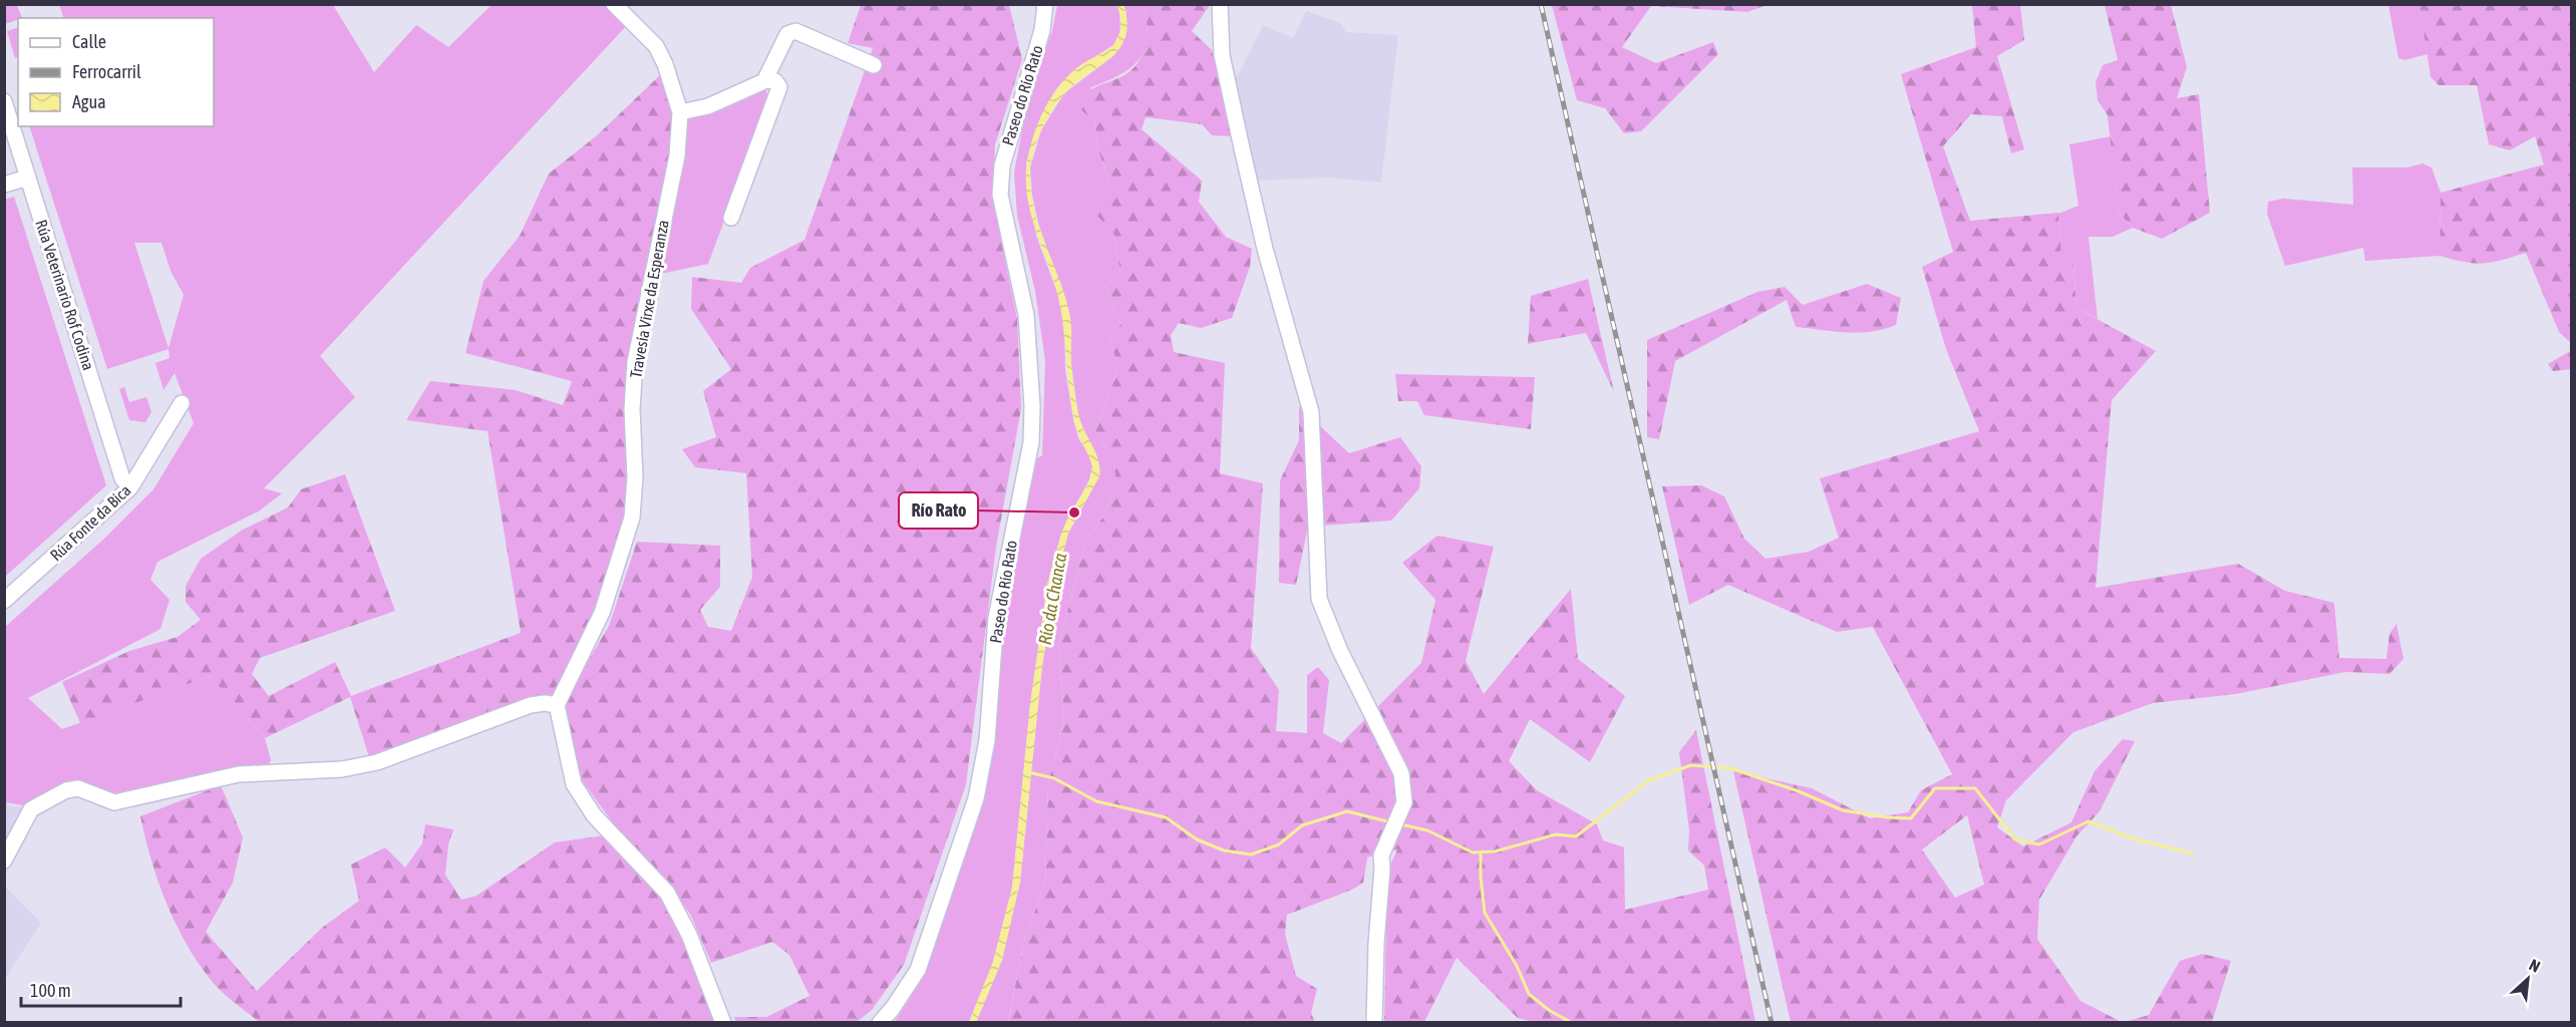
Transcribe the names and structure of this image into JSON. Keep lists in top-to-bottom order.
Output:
{
  "streets": {
    "street": [
      "Paseo do Río Rato",
      "Rúa Veterinario Rof Codina",
      "Travesía Virxe da Esperanza",
      "Rúa Fonte da Bica"
    ]
  },
  "crossings": [
    ["Rúa Veterinario Rof Codina", "Rúa Fonte da Bica"]
  ],
  "water": ["Río da Chanca"],
  "places": ["Río Rato"],
  "legend": ["Calle", "Ferrocarril", "Agua"],
  "scale_bar": "100 m",
  "north": "top right"
}
